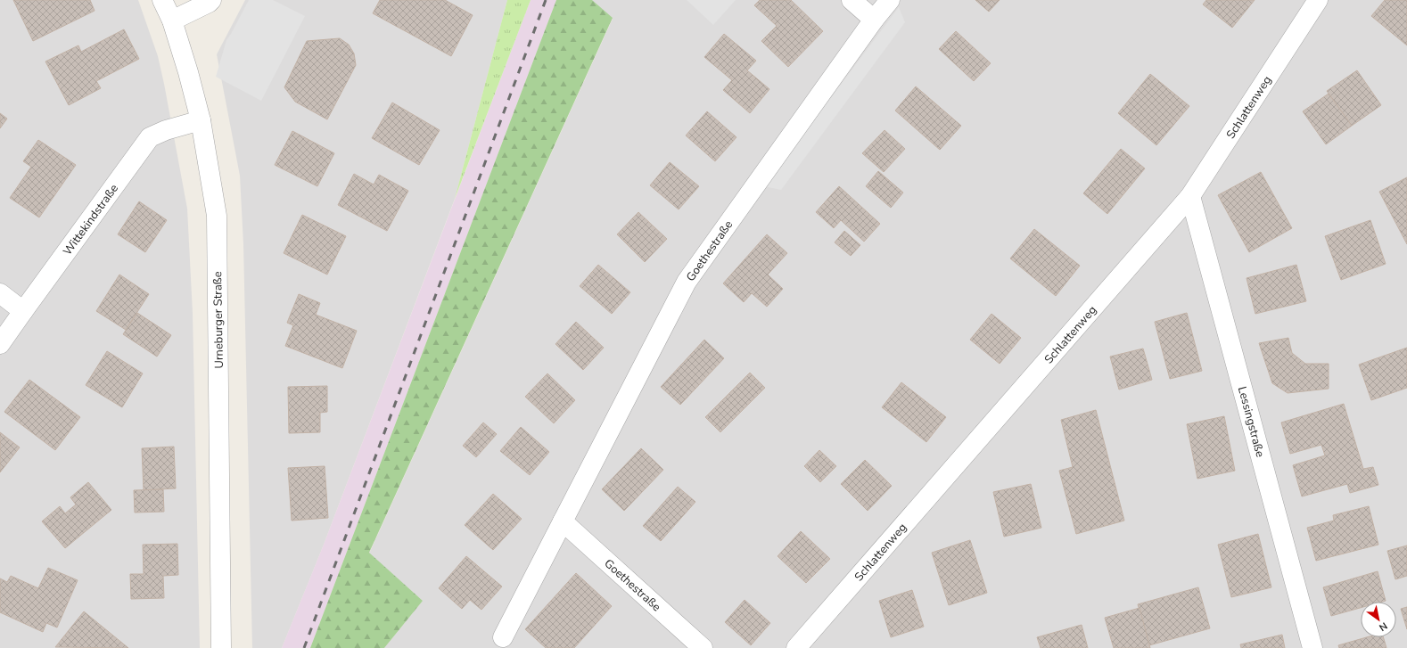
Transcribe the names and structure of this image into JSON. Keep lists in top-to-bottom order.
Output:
{
  "streets": {
    "street": [
      "Schlattenweg",
      "Wittekindstraße",
      "Goethestraße",
      "Urneburger Straße",
      "Lessingstraße"
    ]
  },
  "crossings": [
    ["Schlattenweg", "Lessingstraße"],
    ["Wittekindstraße", "Urneburger Straße"]
  ],
  "north": "bottom right"
}
